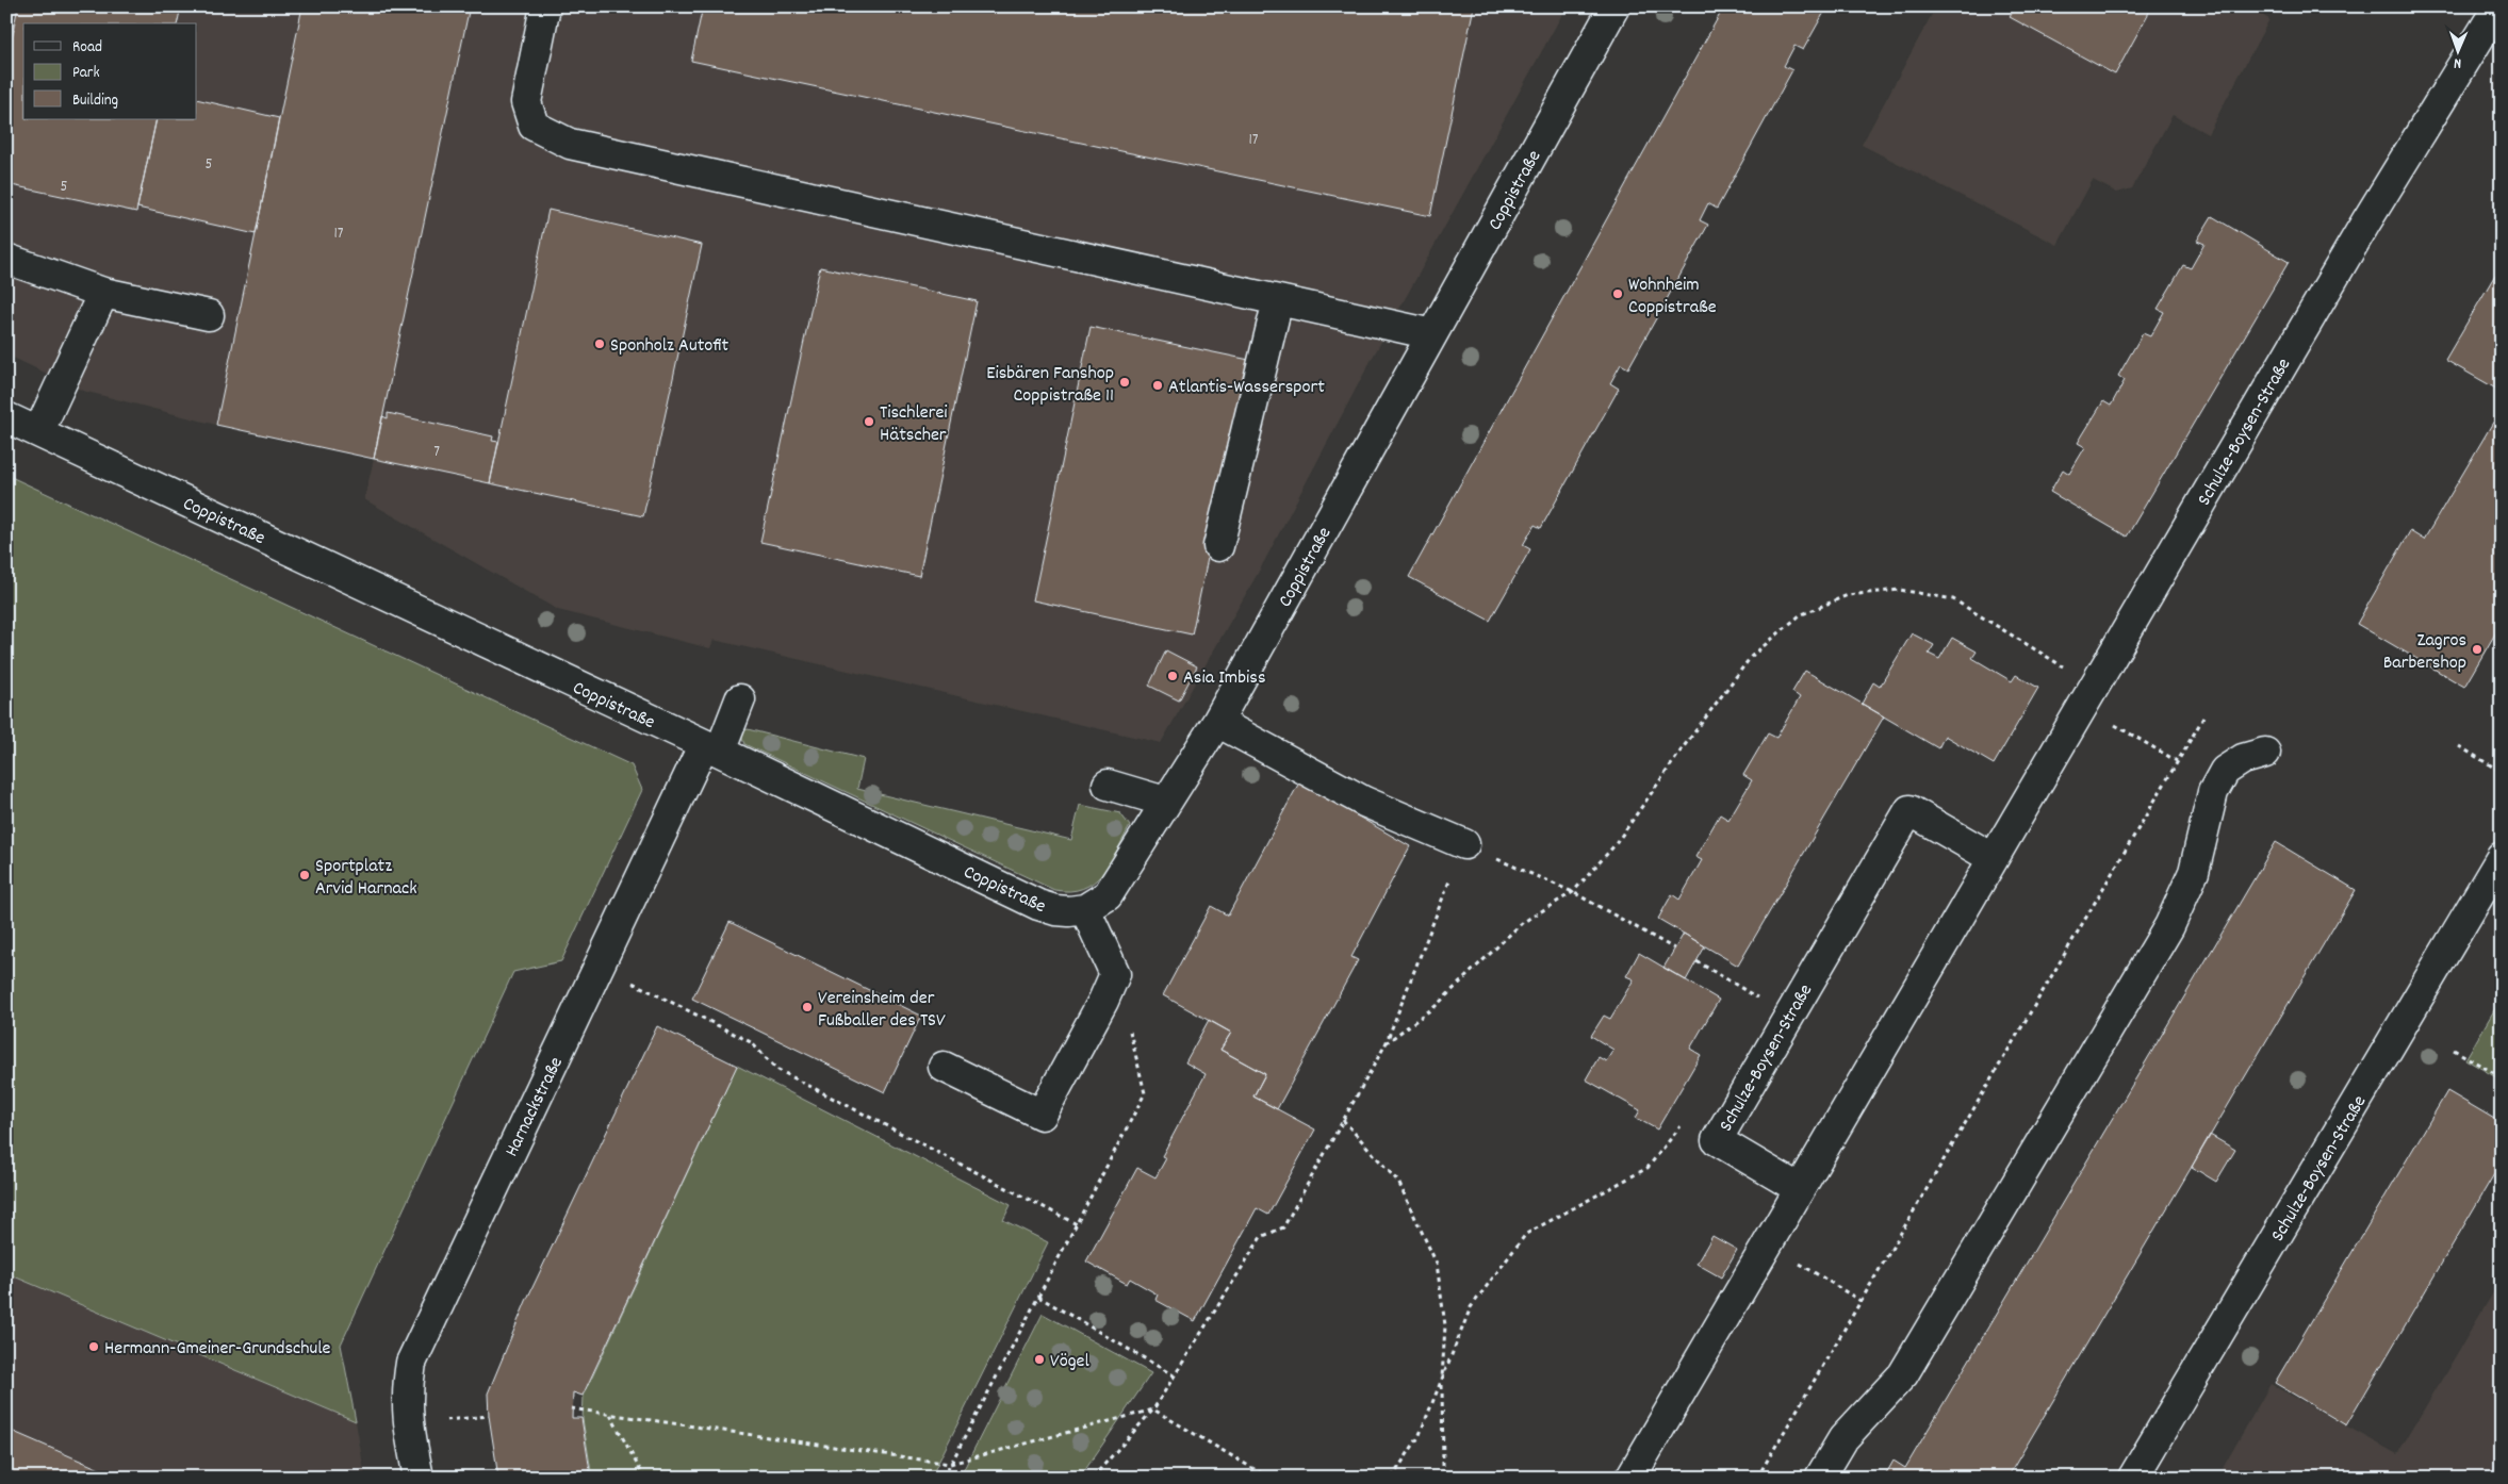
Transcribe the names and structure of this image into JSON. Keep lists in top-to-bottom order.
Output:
{
  "streets": {
    "street": ["Coppistraße", "Schulze-Boysen-Straße", "Harnackstraße"]
  },
  "crossings": [
    ["Coppistraße", "Harnackstraße"]
  ],
  "places": [
    "Wohnheim Coppistraße",
    "Sponholz Autofit",
    "Eisbären Fanshop Coppistraße 11",
    "Atlantis-Wassersport",
    "Tischlerei Hätscher",
    "Zagros Barbershop",
    "Asia Imbiss",
    "Sportplatz Arvid Harnack",
    "Vereinsheim der Fußballer des TSV",
    "Hermann-Gmeiner-Grundschule",
    "Vögel"
  ],
  "house_numbers": [
    "17",
    "5",
    "5",
    "17",
    "7"
  ],
  "legend": ["Road", "Park", "Building"],
  "north": "bottom"
}
